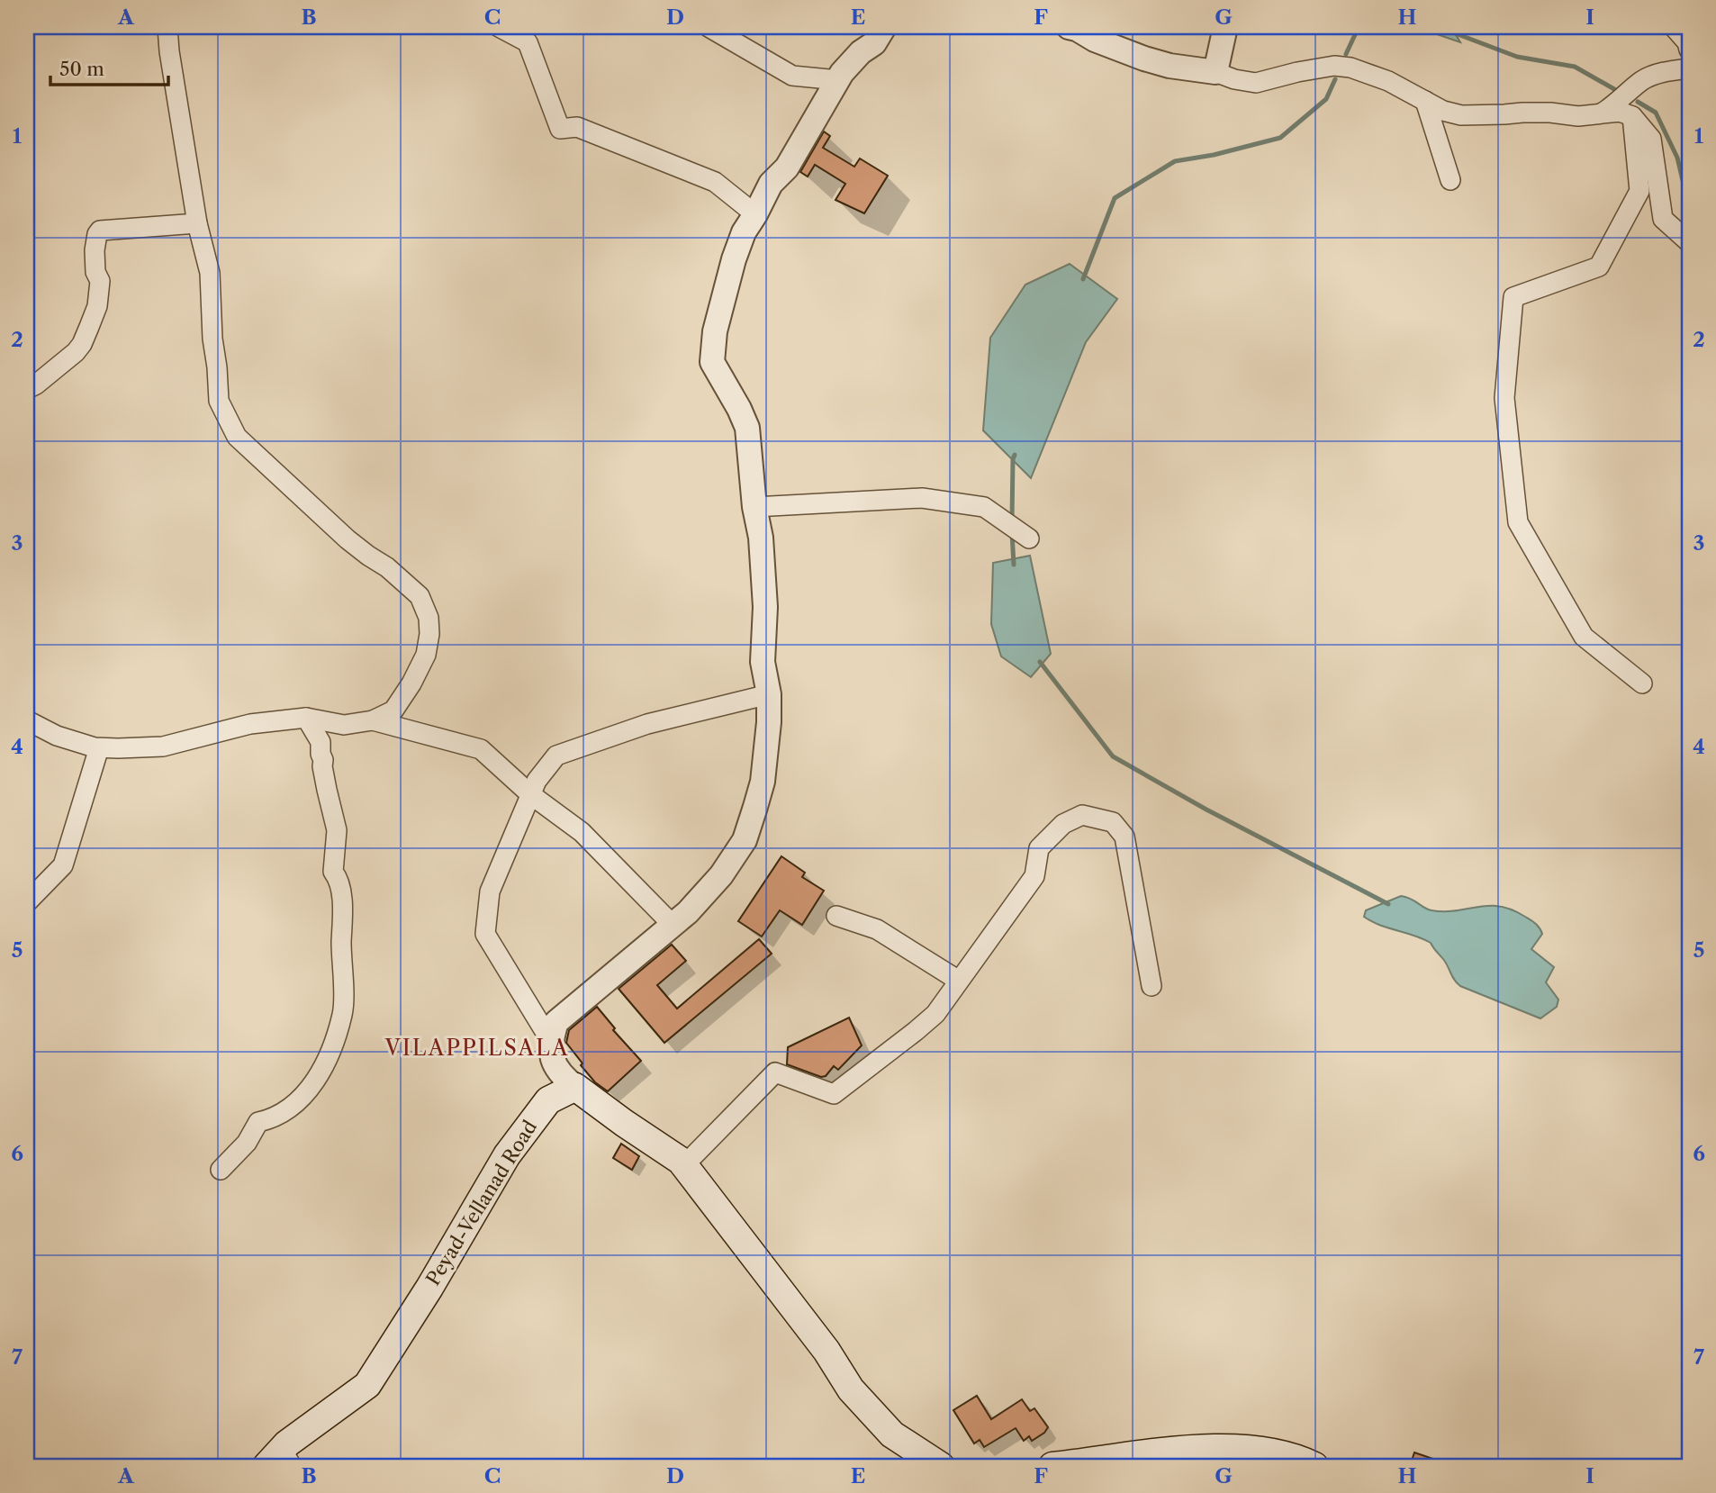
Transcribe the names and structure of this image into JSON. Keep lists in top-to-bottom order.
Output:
{
  "streets": {
    "main road": ["Peyad-Vellanad Road"]
  },
  "districts": ["VILAPPILSALA"],
  "scale_bar": "50 m",
  "grid": {
    "columns": [
      "A",
      "B",
      "C",
      "D",
      "E",
      "F",
      "G",
      "H",
      "I"
    ],
    "rows": [
      "1",
      "2",
      "3",
      "4",
      "5",
      "6",
      "7"
    ]
  }
}
